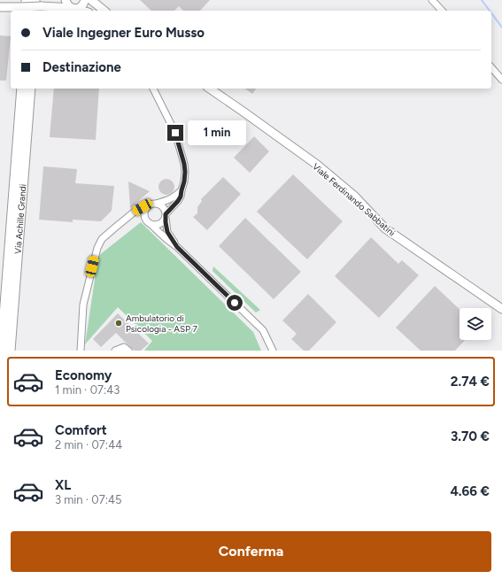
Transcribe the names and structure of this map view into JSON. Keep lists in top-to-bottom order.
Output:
{
  "streets": {
    "main road": ["Via Achille Grandi"],
    "street": ["Viale Ferdinando Sabbatini"]
  },
  "places": ["Ambulatorio di Psicologia - ASP 7"],
  "page": {
    "banner": ["Viale Ingegner Euro Musso", "Destinazione"],
    "bubble": "1 min",
    "list": [
      {
        "name": "Economy",
        "note": "1 min · 07:43",
        "value": "2.74 €"
      },
      {
        "name": "Comfort",
        "note": "2 min · 07:44",
        "value": "3.70 €"
      },
      {
        "name": "XL",
        "note": "3 min · 07:45",
        "value": "4.66 €"
      }
    ],
    "buttons": "Conferma"
  }
}
